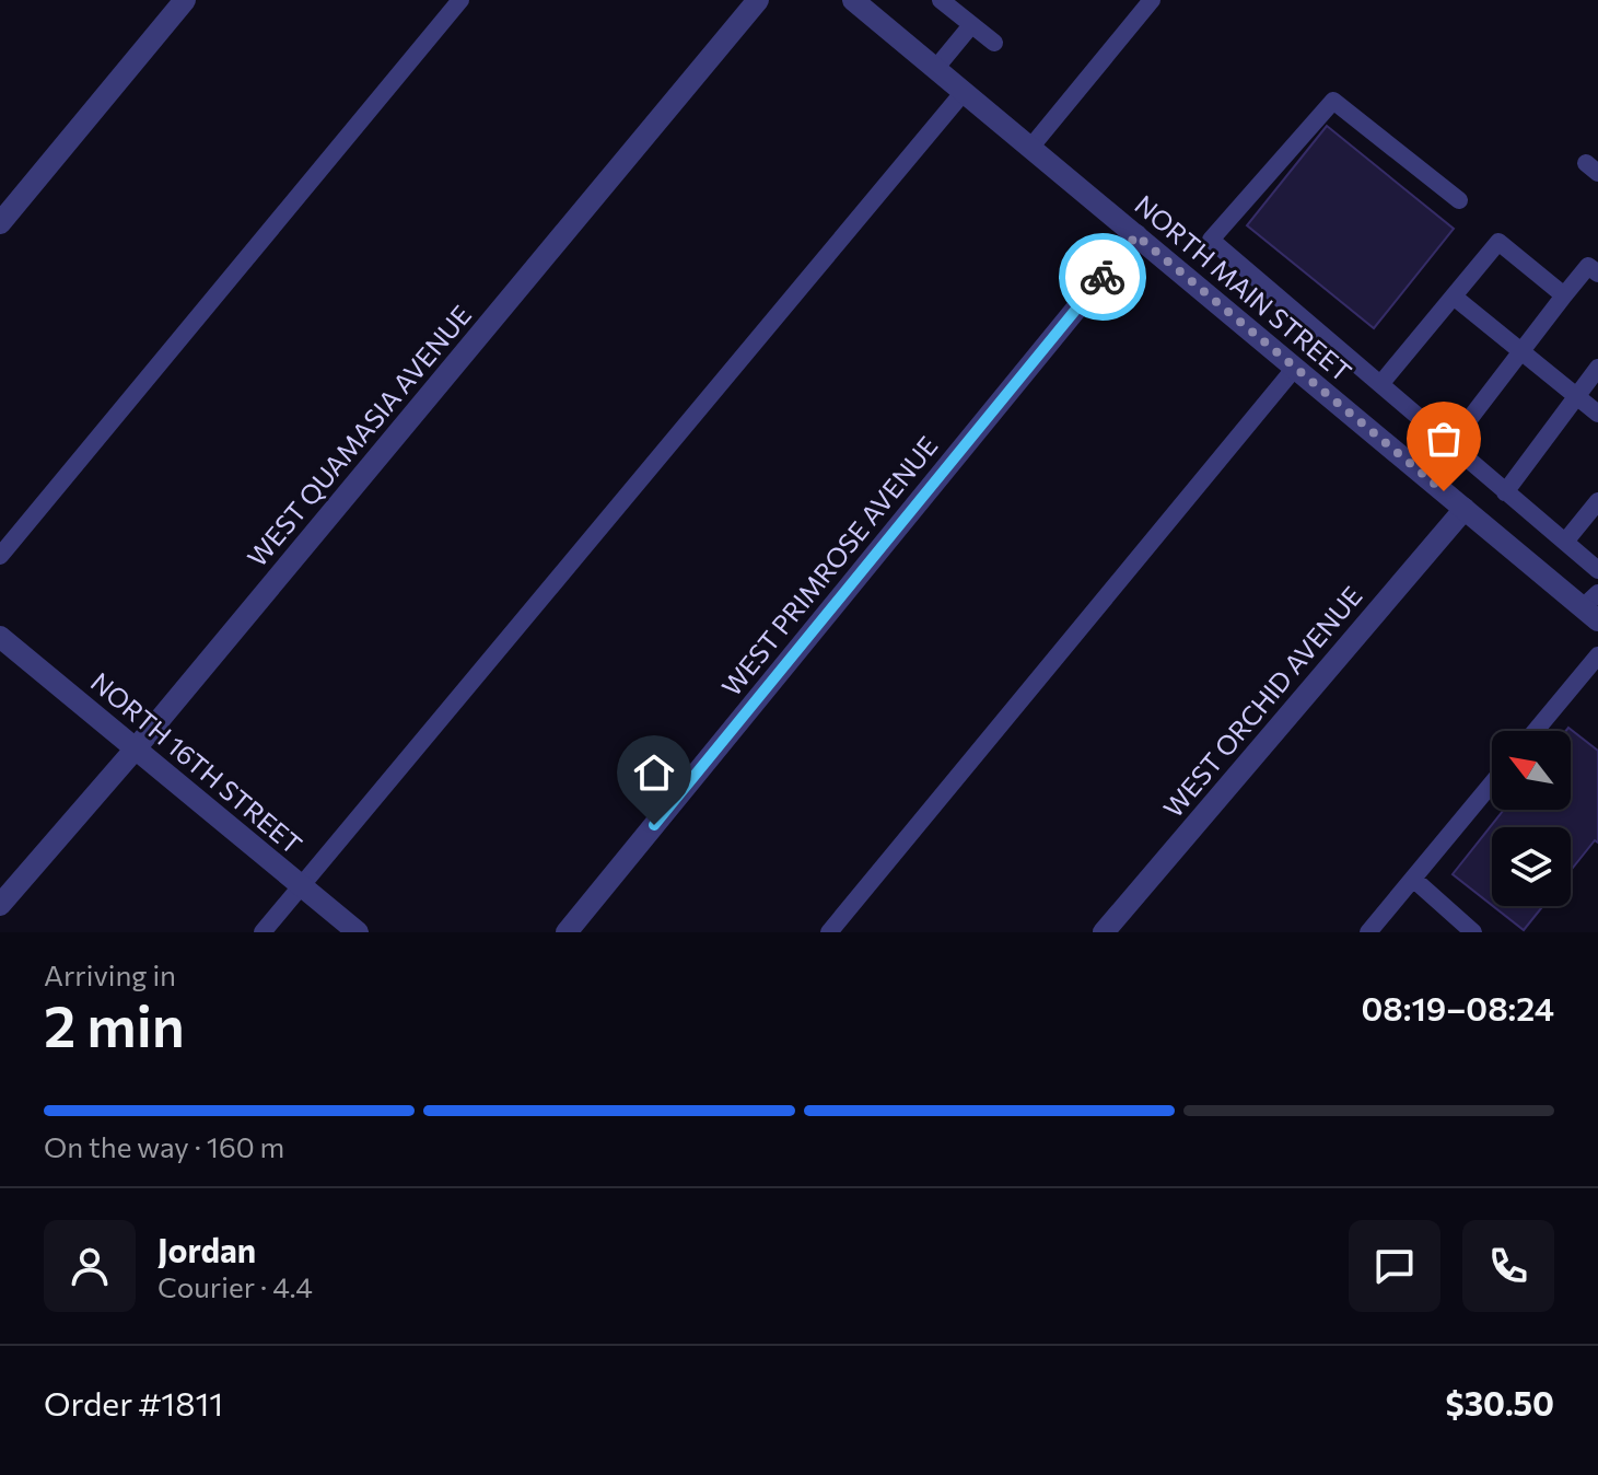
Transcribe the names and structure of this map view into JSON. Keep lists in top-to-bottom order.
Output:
{
  "streets": {
    "street": [
      "NORTH MAIN STREET",
      "WEST QUAMASIA AVENUE",
      "WEST PRIMROSE AVENUE",
      "WEST ORCHID AVENUE",
      "NORTH 16TH STREET"
    ]
  },
  "crossings": [
    ["NORTH MAIN STREET", "WEST PRIMROSE AVENUE"],
    ["NORTH MAIN STREET", "WEST ORCHID AVENUE"],
    ["WEST QUAMASIA AVENUE", "NORTH 16TH STREET"]
  ],
  "north": "top left",
  "page": {
    "heading": ["2 min", "Arriving in", "08:19–08:24"],
    "panel": [
      "Jordan",
      "Courier · 4.4",
      "Order #1811",
      "$30.50"
    ],
    "bar": "On the way · 160 m"
  }
}
